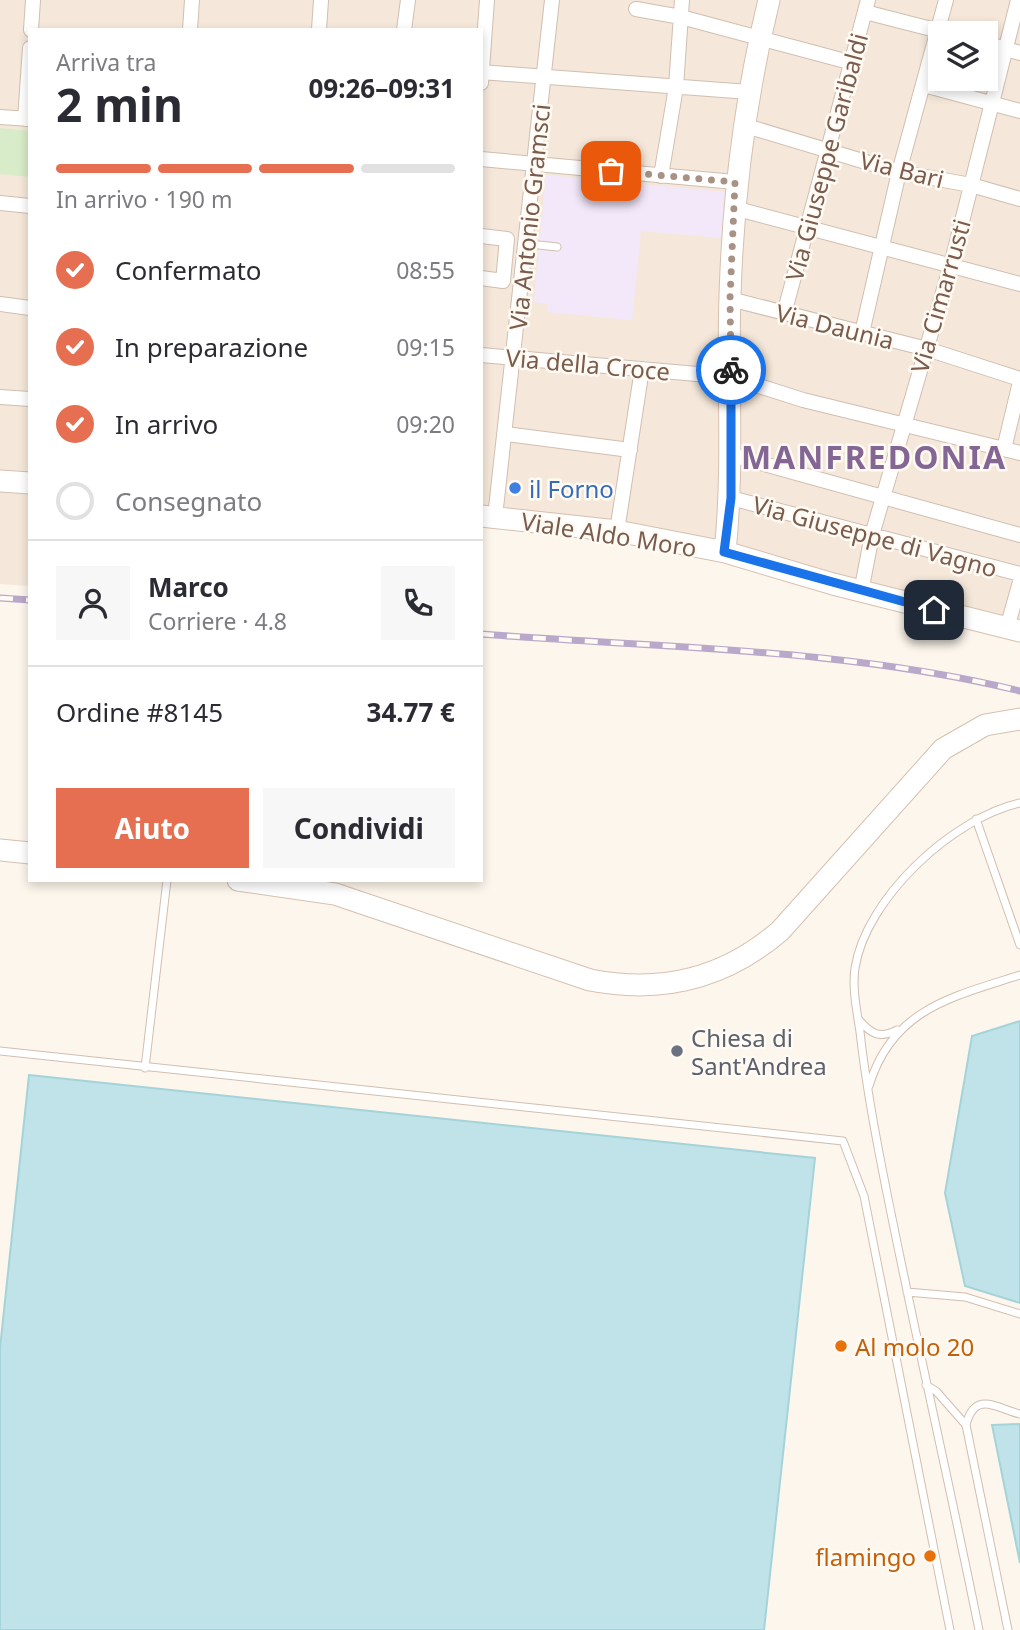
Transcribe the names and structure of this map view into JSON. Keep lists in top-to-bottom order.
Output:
{
  "streets": {
    "street": [
      "Via Giuseppe Garibaldi",
      "Via Bari",
      "Via Antonio Gramsci",
      "Via Cimarrusti",
      "Via Daunia",
      "Via della Croce",
      "Viale Aldo Moro",
      "Via Giuseppe di Vagno"
    ]
  },
  "crossings": [
    ["Via Giuseppe Garibaldi", "Via Bari"],
    ["Via Giuseppe Garibaldi", "Via Daunia"],
    ["Via Bari", "Via Cimarrusti"],
    ["Via Antonio Gramsci", "Via della Croce"],
    ["Via Antonio Gramsci", "Viale Aldo Moro"],
    ["Via Cimarrusti", "Via Daunia"],
    ["Via Cimarrusti", "Via della Croce"],
    ["Via Cimarrusti", "Viale Aldo Moro"],
    ["Via Cimarrusti", "Via Giuseppe di Vagno"]
  ],
  "districts": ["MANFREDONIA"],
  "places": [
    "il Forno",
    "Chiesa di Sant'Andrea",
    "Al molo 20",
    "flamingo"
  ],
  "page": {
    "heading": ["2 min", "Arriva tra", "09:26–09:31"],
    "panel": [
      "Marco",
      "Corriere · 4.8",
      "Ordine #8145",
      "34.77 €"
    ],
    "bar": "In arrivo · 190 m",
    "list": [
      ["Confermato", "08:55"],
      ["In preparazione", "09:15"],
      ["In arrivo", "09:20"],
      "Consegnato"
    ],
    "buttons": ["Aiuto", "Condividi"]
  }
}
